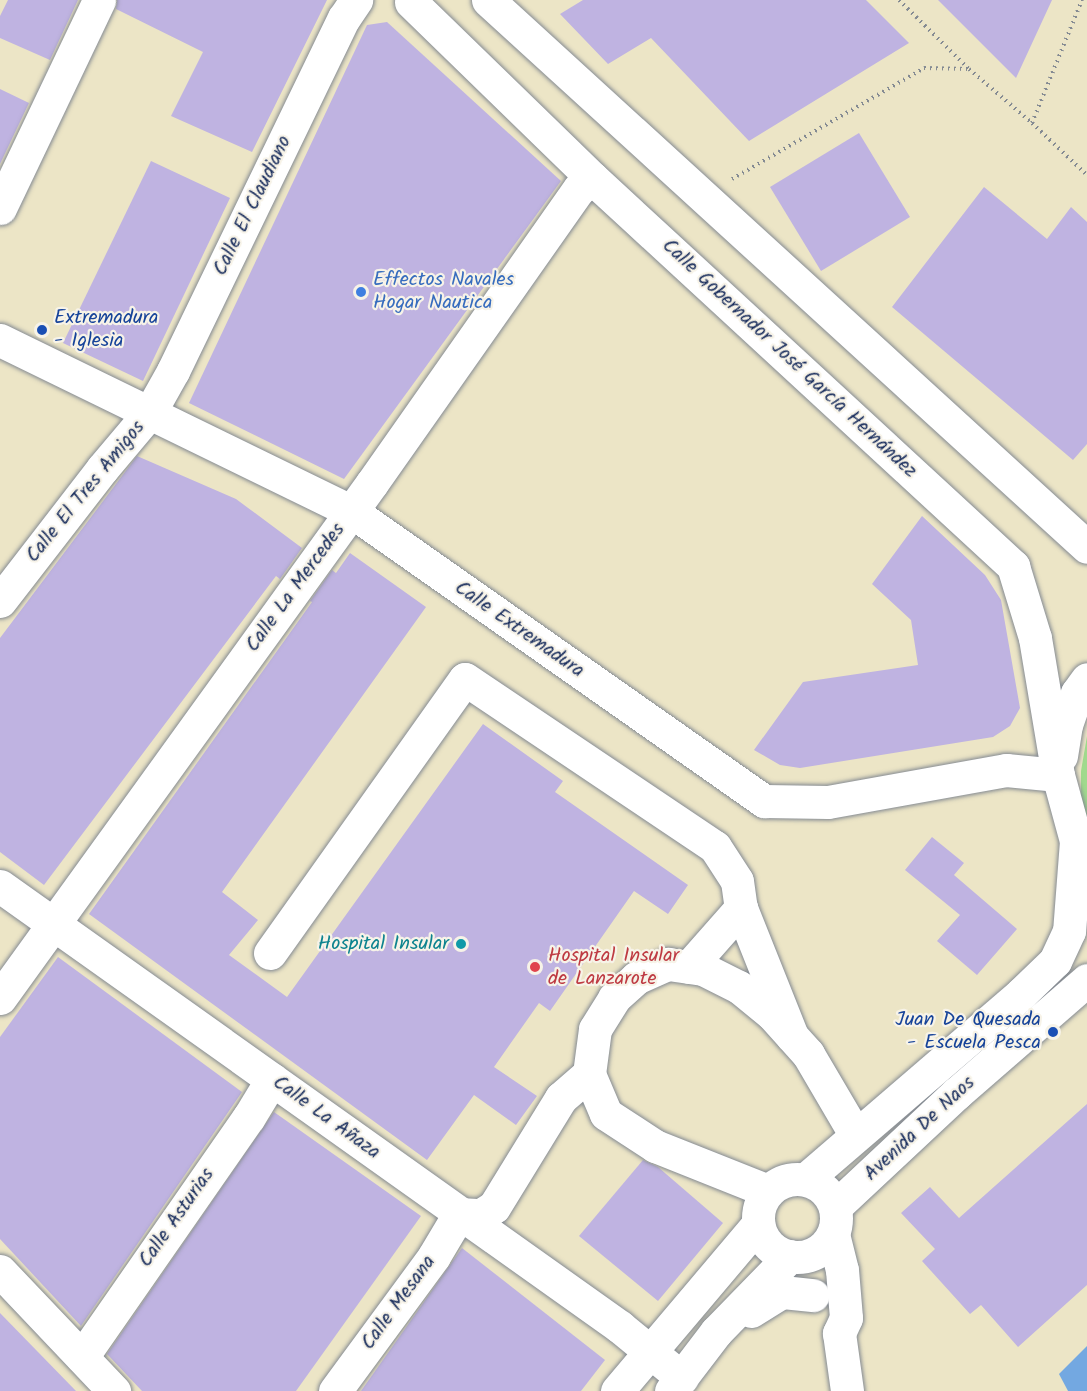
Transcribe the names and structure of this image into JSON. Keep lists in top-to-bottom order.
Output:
{
  "streets": {
    "street": [
      "Calle El Claudiano",
      "Calle Gobernador José García Hernández",
      "Calle El Tres Amigos",
      "Calle La Mercedes",
      "Calle Extremadura",
      "Calle La Añaza",
      "Avenida De Naos",
      "Calle Asturias",
      "Calle Mesana"
    ]
  },
  "crossings": [
    ["Calle El Claudiano", "Calle El Tres Amigos"],
    ["Calle El Claudiano", "Calle Extremadura"],
    ["Calle Gobernador José García Hernández", "Calle La Mercedes"],
    ["Calle Gobernador José García Hernández", "Calle Extremadura"],
    ["Calle Gobernador José García Hernández", "Avenida De Naos"],
    ["Calle El Tres Amigos", "Calle Extremadura"],
    ["Calle La Mercedes", "Calle Extremadura"],
    ["Calle La Mercedes", "Calle La Añaza"],
    ["Calle La Añaza", "Calle Asturias"],
    ["Calle La Añaza", "Calle Mesana"]
  ],
  "places": [
    "Effectos Navales Hogar Nautica",
    "Extremadura - Iglesia",
    "Hospital Insular",
    "Hospital Insular de Lanzarote",
    "Juan De Quesada - Escuela Pesca"
  ]
}
